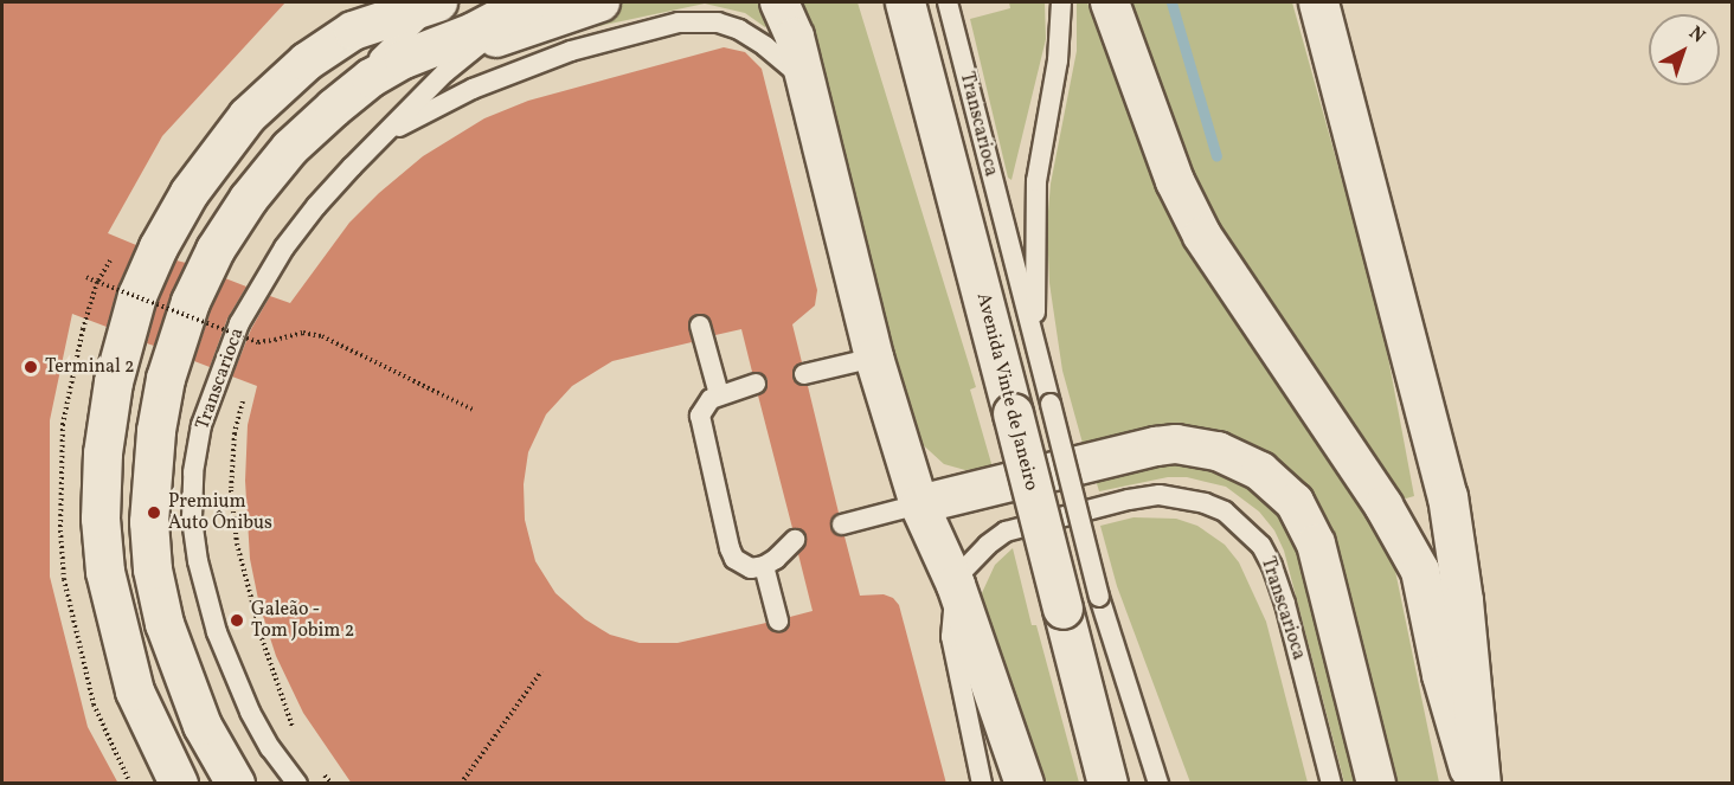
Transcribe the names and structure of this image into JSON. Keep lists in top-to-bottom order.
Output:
{
  "streets": {
    "street": ["Avenida Vinte de Janeiro"],
    "lane": ["Transcarioca"]
  },
  "places": ["Terminal 2", "Premium Auto Ônibus", "Galeão - Tom Jobim 2"],
  "north": "top right"
}
